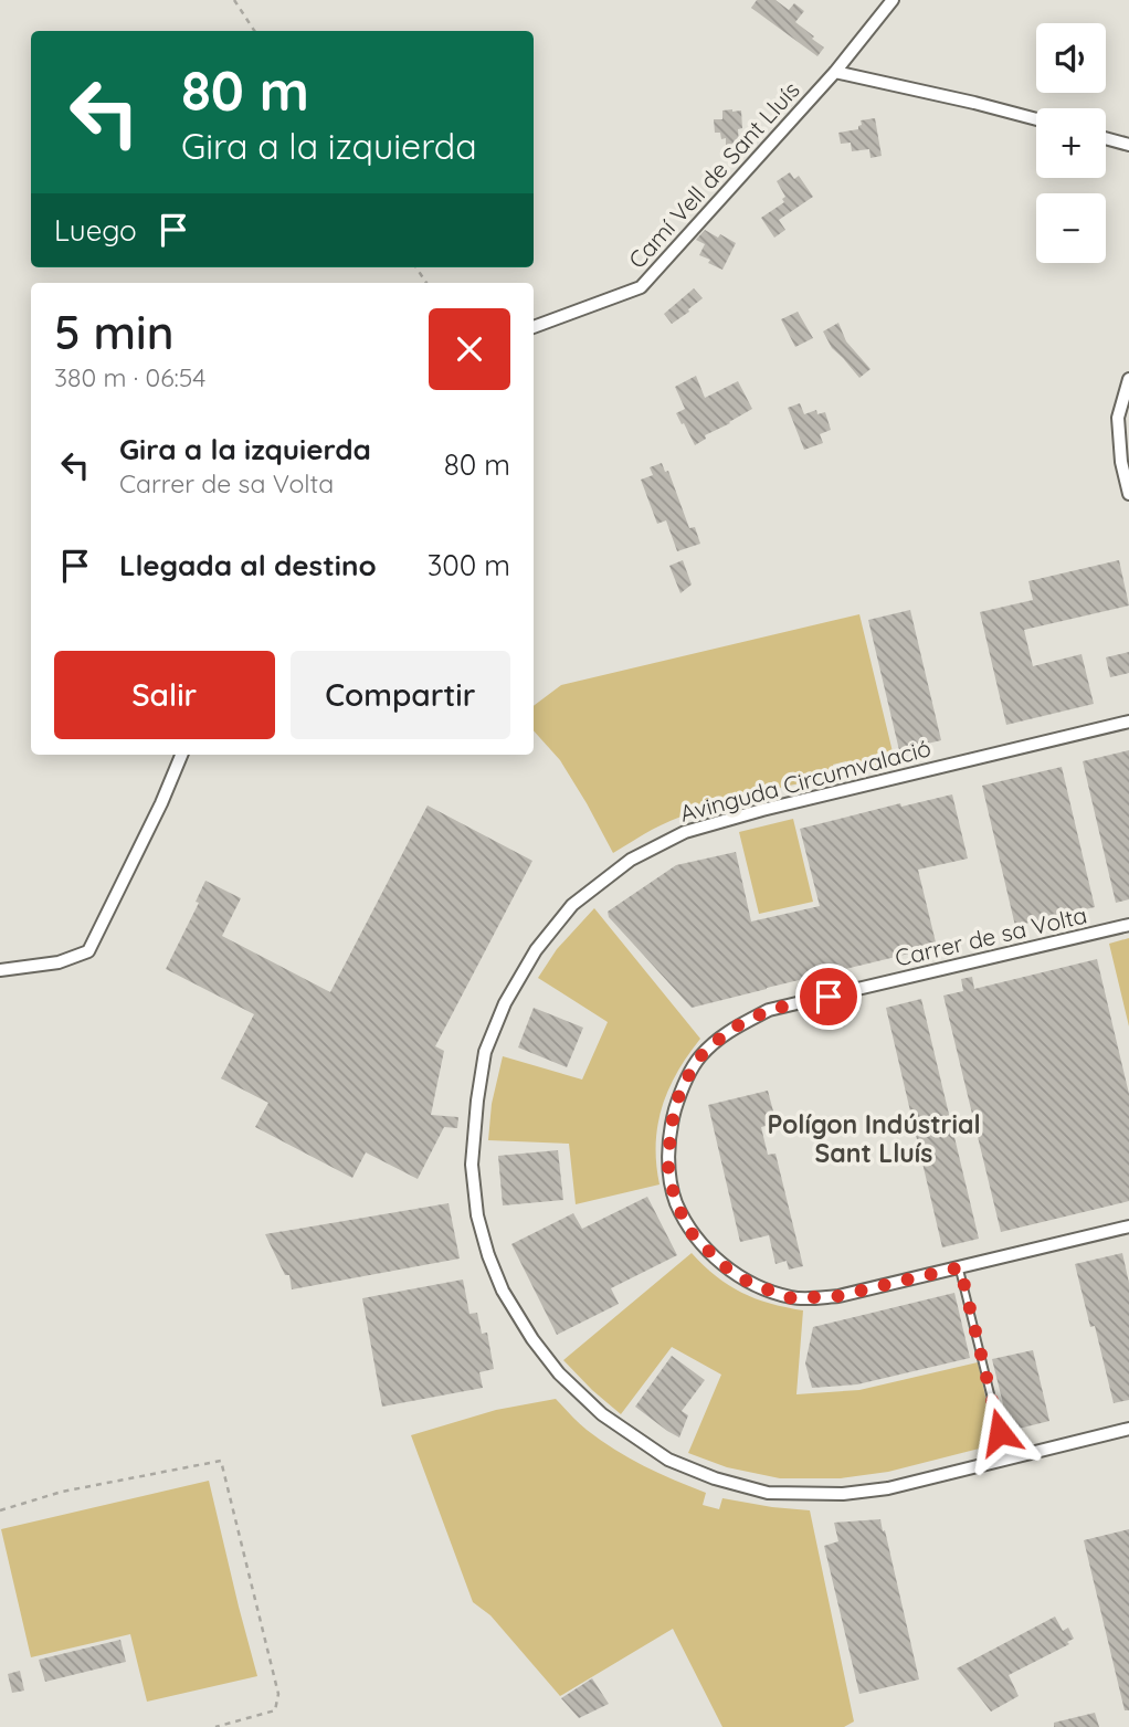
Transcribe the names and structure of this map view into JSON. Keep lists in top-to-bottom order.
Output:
{
  "streets": {
    "street": ["Camí Vell de Sant Lluís", "Avinguda Circumvalació", "Carrer de sa Volta"]
  },
  "districts": ["Polígon Indústrial Sant Lluís"],
  "page": {
    "map_buttons": ["+", "−"],
    "turn": ["80 m", "Gira a la izquierda"],
    "then": "Luego",
    "heading": ["5 min", "380 m · 06:54"],
    "list": [
      {
        "name": "Gira a la izquierda",
        "note": "Carrer de sa Volta",
        "value": "80 m"
      },
      {
        "name": "Llegada al destino",
        "value": "300 m"
      }
    ],
    "buttons": ["Salir", "Compartir"]
  }
}
